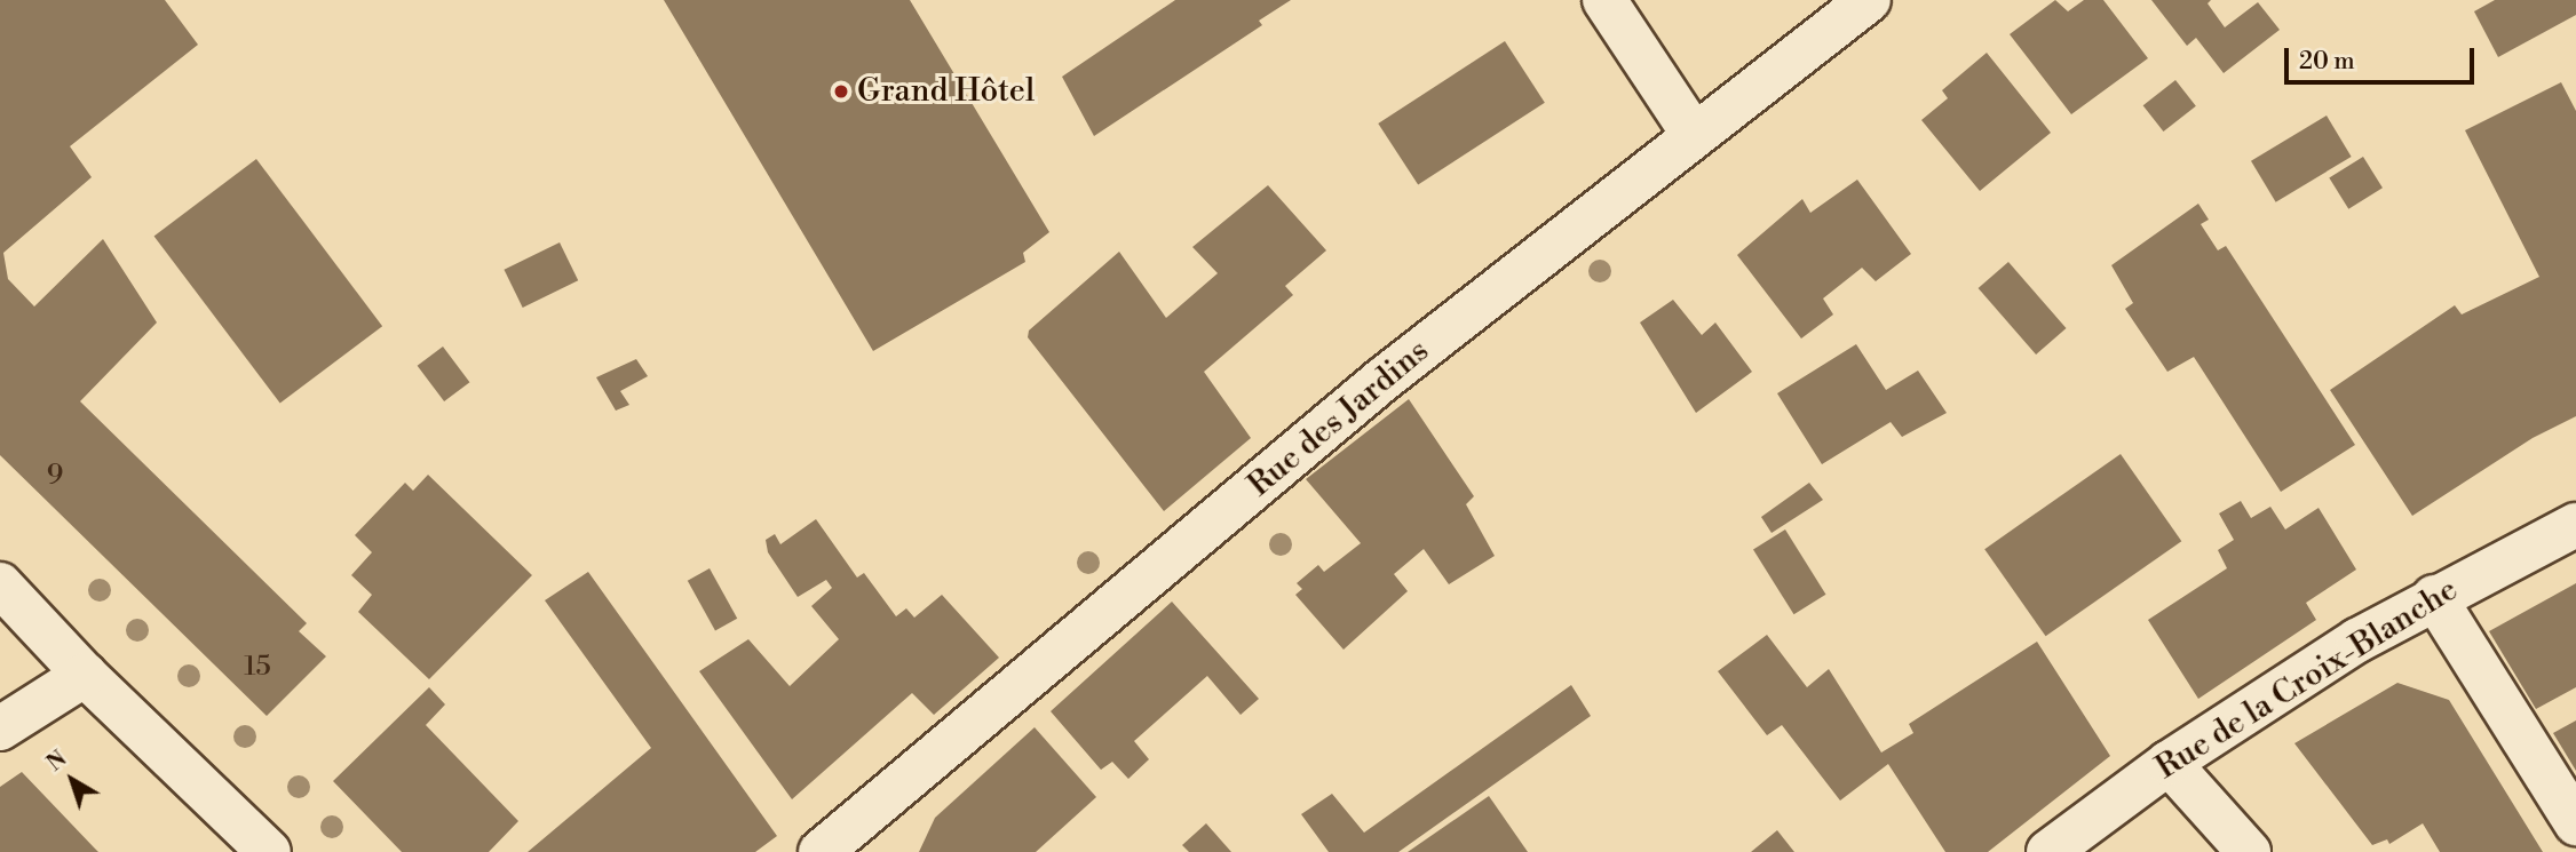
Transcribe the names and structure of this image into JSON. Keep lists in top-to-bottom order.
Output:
{
  "streets": {
    "street": ["Rue des Jardins", "Rue de la Croix-Blanche"]
  },
  "places": ["Grand Hôtel"],
  "house_numbers": ["9", "15"],
  "scale_bar": "20 m",
  "north": "top left"
}
